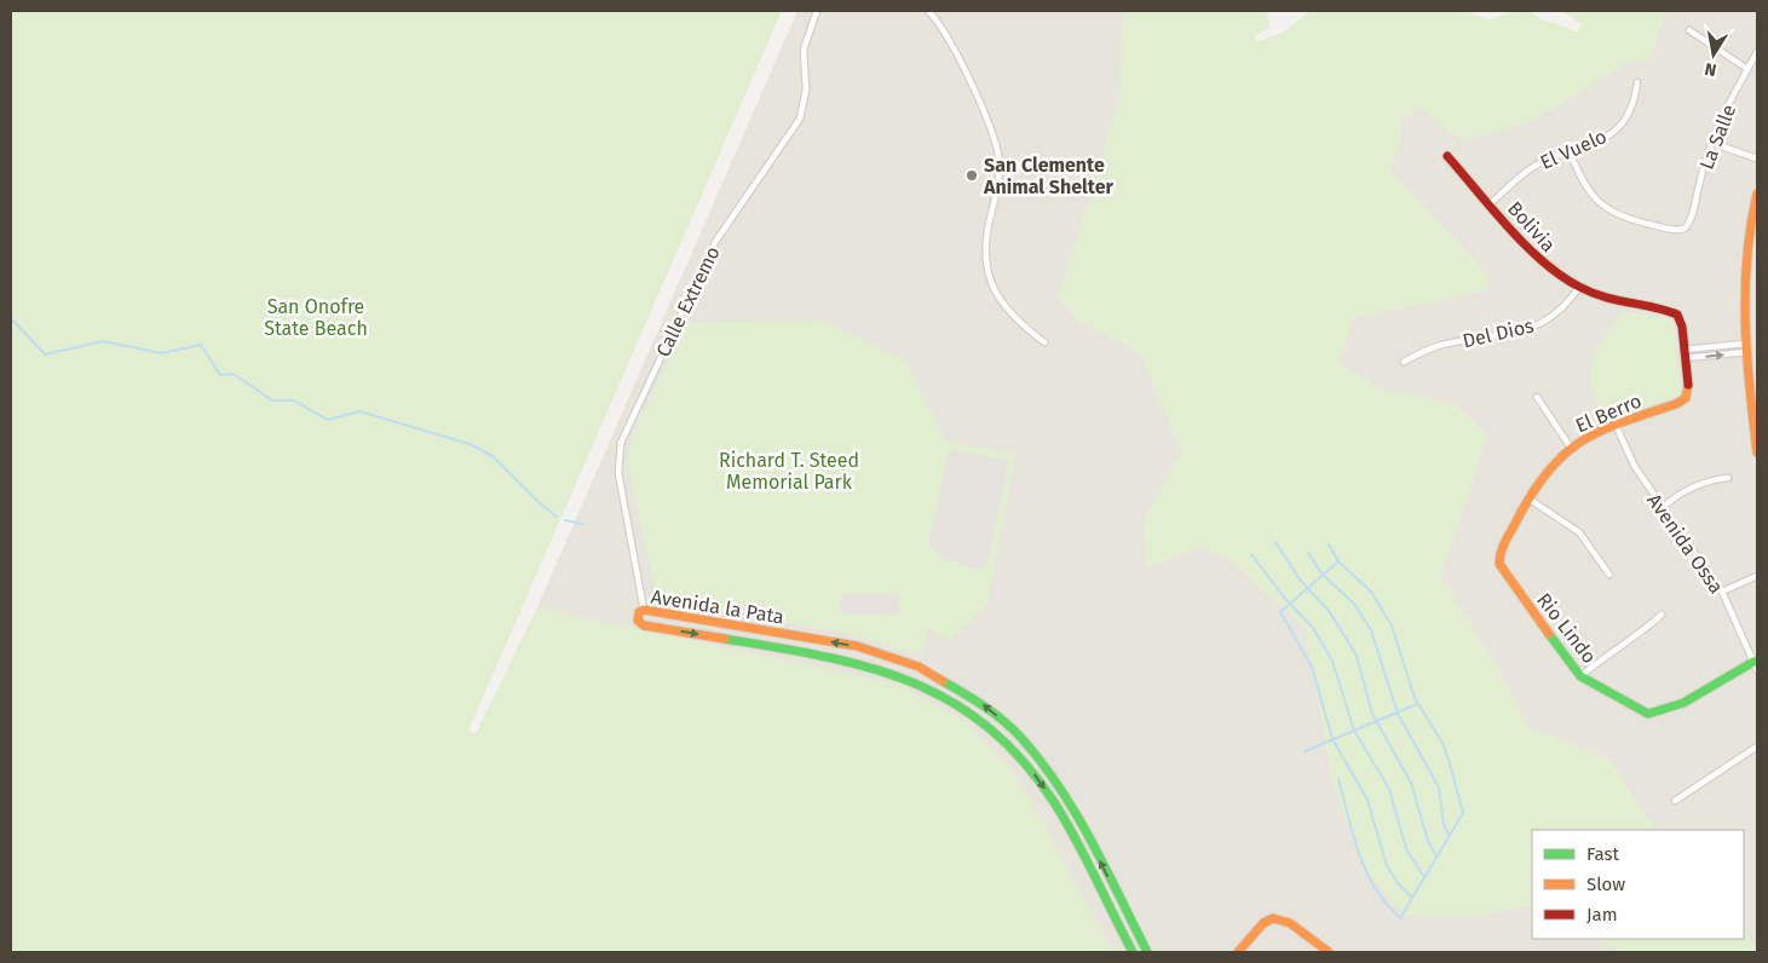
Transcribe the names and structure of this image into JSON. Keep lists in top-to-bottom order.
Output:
{
  "streets": {
    "street": [
      "La Salle",
      "El Vuelo",
      "Bolivia",
      "Calle Extremo",
      "Del Dios",
      "El Berro",
      "Avenida Ossa",
      "Avenida la Pata",
      "Rio Lindo"
    ]
  },
  "crossings": [
    ["La Salle", "El Vuelo"],
    ["El Vuelo", "Bolivia"],
    ["Bolivia", "Del Dios"],
    ["Bolivia", "El Berro"],
    ["Calle Extremo", "Avenida la Pata"],
    ["El Berro", "Avenida Ossa"],
    ["El Berro", "Rio Lindo"],
    ["Avenida Ossa", "Rio Lindo"]
  ],
  "parks": ["San Onofre State Beach", "Richard T. Steed Memorial Park"],
  "places": ["San Clemente Animal Shelter"],
  "legend": ["Fast", "Slow", "Jam"],
  "north": "bottom"
}
